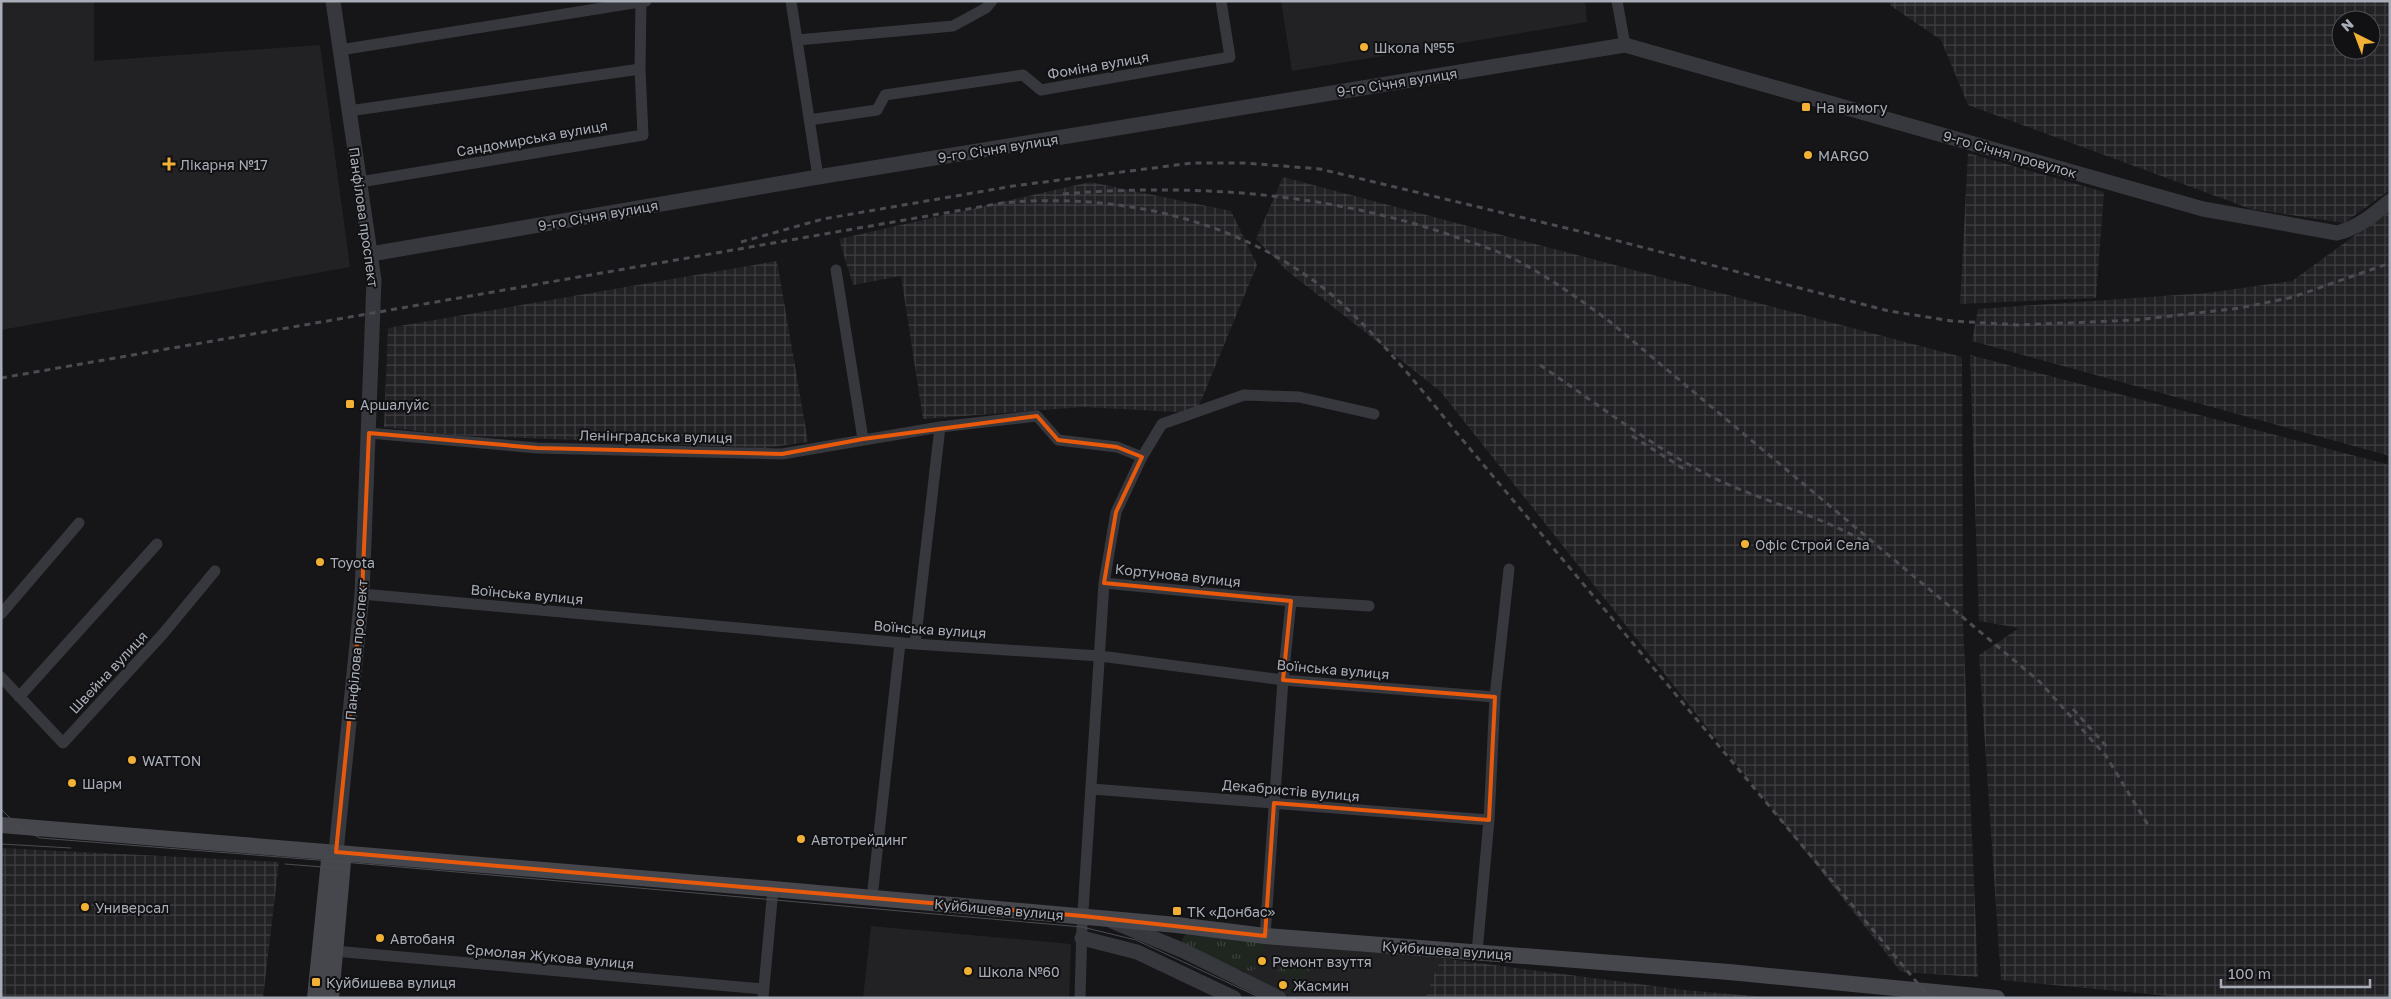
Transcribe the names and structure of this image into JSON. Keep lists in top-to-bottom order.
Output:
{
  "streets": {
    "main road": ["Панфілова проспект", "Куйбишева вулиця"],
    "street": [
      "Фоміна вулиця",
      "9-го Січня вулиця",
      "Сандомирська вулиця",
      "9-го Січня провулок",
      "Ленінградська вулиця",
      "Кортунова вулиця",
      "Воїнська вулиця",
      "Швейна вулиця",
      "Декабристів вулиця",
      "Єрмолая Жукова вулиця"
    ]
  },
  "crossings": [
    ["9-го Січня вулиця", "9-го Січня провулок"],
    ["9-го Січня вулиця", "Панфілова проспект"],
    ["Сандомирська вулиця", "Панфілова проспект"],
    ["Панфілова проспект", "Ленінградська вулиця"],
    ["Панфілова проспект", "Воїнська вулиця"],
    ["Панфілова проспект", "Куйбишева вулиця"],
    ["Ленінградська вулиця", "Кортунова вулиця"]
  ],
  "places": {
    "other": [
      "Школа №55",
      "MARGO",
      "Офіс Строй Села",
      "Toyota",
      "WATTON",
      "Шарм",
      "Автотрейдинг",
      "Универсал",
      "Автобаня",
      "Ремонт взуття",
      "Школа №60",
      "Жасмин"
    ],
    "transit": [
      "На вимогу",
      "Аршалуйс",
      "ТК «Донбас»",
      "Куйбишева вулиця"
    ],
    "health": ["Лікарня №17"]
  },
  "scale_bar": "100 m",
  "north": "top left"
}
